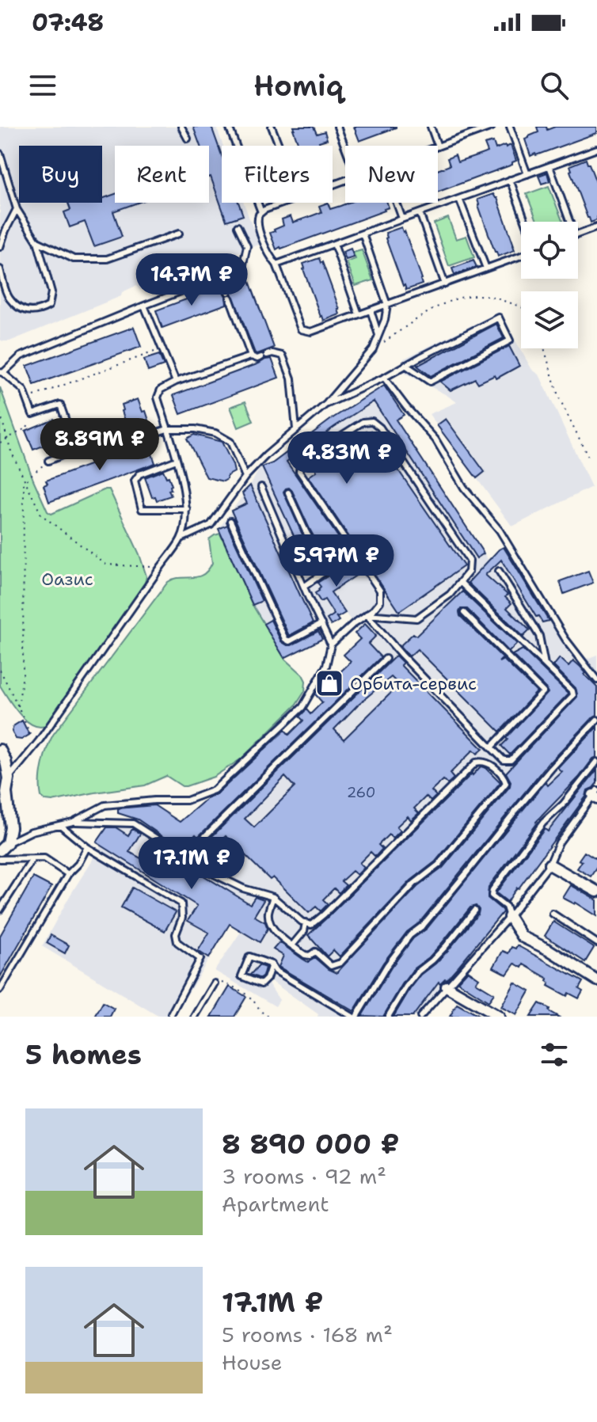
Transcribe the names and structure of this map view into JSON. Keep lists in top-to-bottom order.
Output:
{
  "parks": ["Оазис"],
  "places": {
    "shop": ["Орбита-сервис"]
  },
  "house_numbers": ["260"],
  "page": {
    "status": "07:48",
    "header": "Homiq",
    "chip": [
      "Buy",
      "Rent",
      "Filters",
      "New"
    ],
    "price": [
      "14.7M ₽",
      "8.89M ₽",
      "4.83M ₽",
      "5.97M ₽",
      "17.1M ₽"
    ],
    "heading": "5 homes",
    "list": [
      {
        "name": "8 890 000 ₽",
        "note": "3 rooms · 92 m² · Apartment"
      },
      {
        "name": "17.1M ₽",
        "note": "5 rooms · 168 m² · House"
      }
    ]
  }
}
